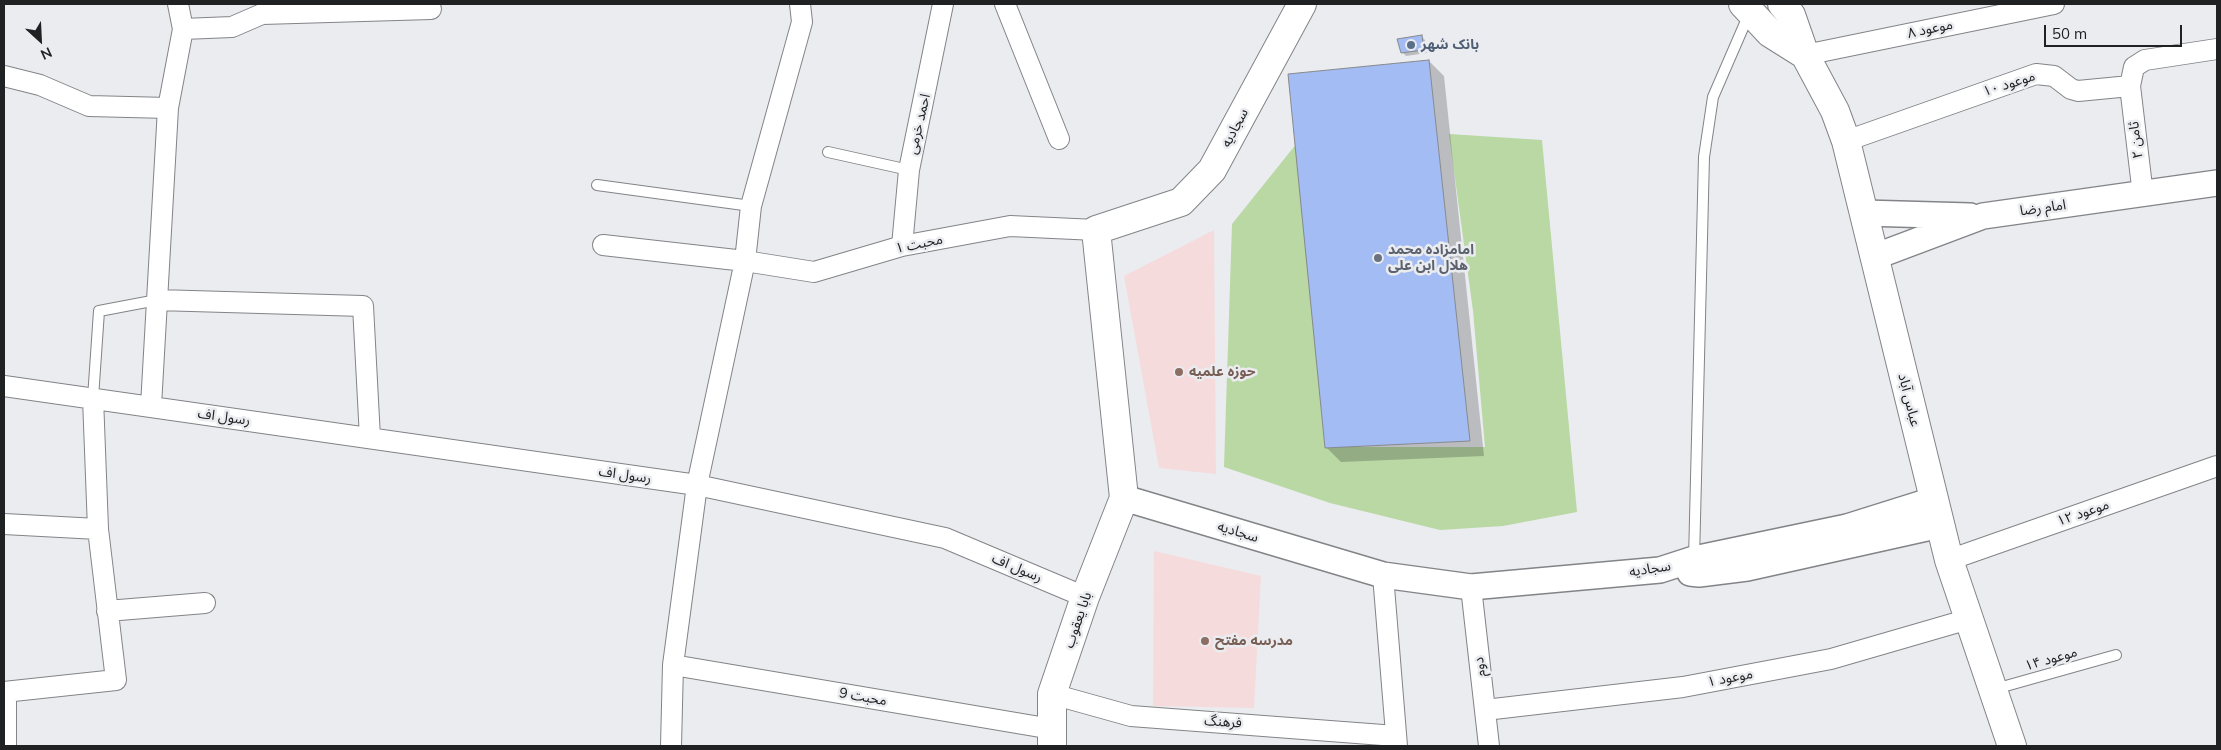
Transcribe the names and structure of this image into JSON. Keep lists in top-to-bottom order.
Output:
{
  "streets": {
    "main road": ["سجادیه", "عباس آباد", "بابا یعقوب"],
    "street": [
      "موعود ۸",
      "موعود ۱۰",
      "احمد خرمی",
      "ثامن ۲",
      "امام رضا",
      "محبت ۱",
      "رسول اف",
      "موعود ۱۲",
      "دوم",
      "موعود ۱",
      "محبت 9",
      "فرهنگ"
    ],
    "lane": ["موعود ۱۴"]
  },
  "crossings": [
    ["موعود ۸", "عباس آباد"],
    ["موعود ۱۰", "ثامن ۲"],
    ["موعود ۱۰", "عباس آباد"],
    ["احمد خرمی", "محبت ۱"],
    ["سجادیه", "محبت ۱"],
    ["سجادیه", "عباس آباد"],
    ["سجادیه", "بابا یعقوب"],
    ["سجادیه", "دوم"],
    ["ثامن ۲", "امام رضا"],
    ["امام رضا", "عباس آباد"],
    ["عباس آباد", "موعود ۱۲"],
    ["عباس آباد", "موعود ۱۴"],
    ["عباس آباد", "موعود ۱"],
    ["رسول اف", "بابا یعقوب"],
    ["بابا یعقوب", "محبت 9"],
    ["بابا یعقوب", "فرهنگ"],
    ["دوم", "موعود ۱"]
  ],
  "places": [
    "بانک شهر",
    "امامزاده محمد هلال ابن علی",
    "حوزه علمیه",
    "مدرسه مفتح"
  ],
  "scale_bar": "50 m",
  "north": "bottom right"
}
